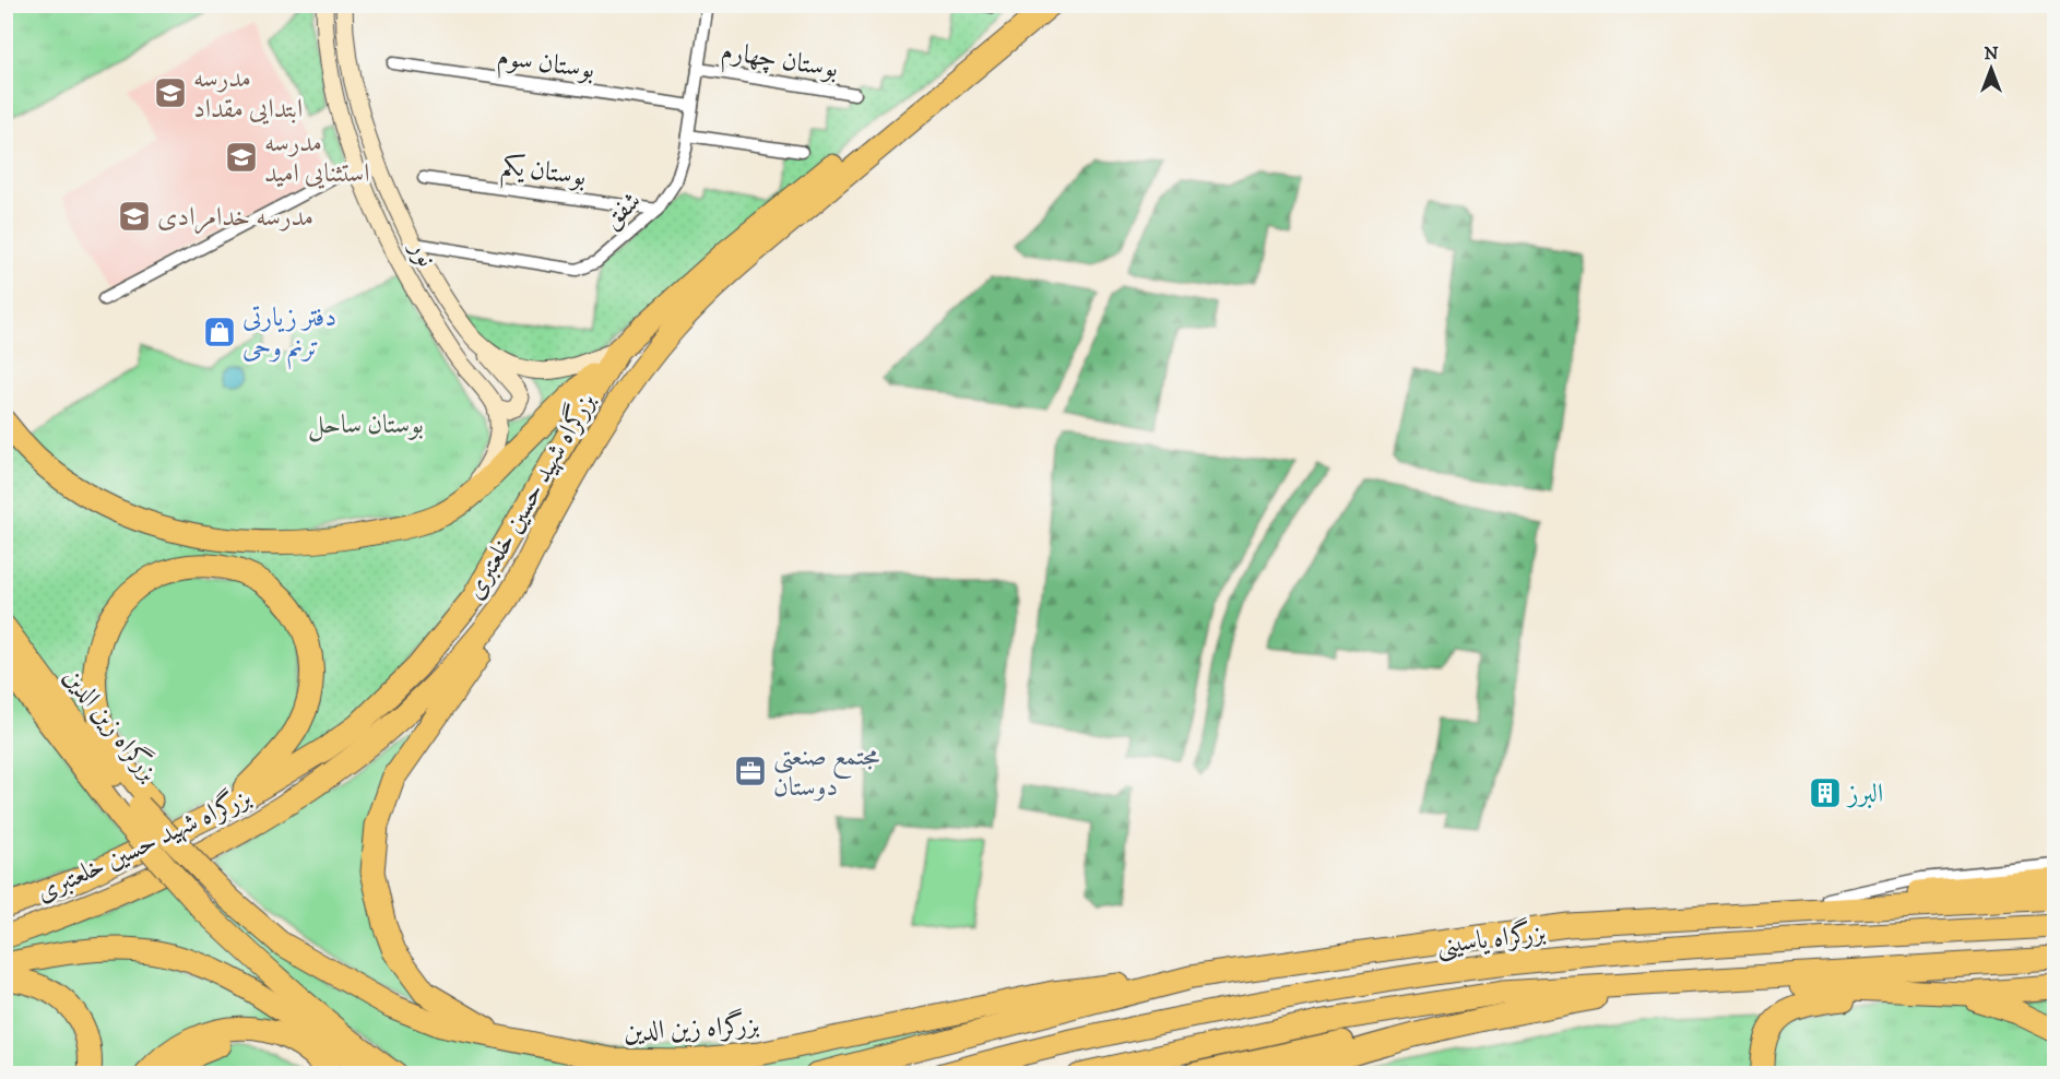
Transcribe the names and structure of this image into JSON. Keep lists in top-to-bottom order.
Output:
{
  "streets": {
    "highway": ["بزرگراه شهید حسین خلعتبری", "بزرگراه زین الدین", "بزرگراه یاسینی"],
    "main road": ["نور"],
    "street": [
      "بوستان چهارم",
      "بوستان سوم",
      "بوستان یکم",
      "شفق"
    ]
  },
  "crossings": [
    ["بوستان چهارم", "شفق"],
    ["بوستان سوم", "شفق"],
    ["بوستان یکم", "شفق"],
    ["شفق", "نور"],
    ["نور", "بزرگراه شهید حسین خلعتبری"]
  ],
  "parks": ["بوستان ساحل"],
  "places": {
    "school or university": ["مدرسه ابتدایی مقداد", "مدرسه استثنایی امید", "مدرسه خدامرادی"],
    "shop": ["دفتر زیارتی ترنم وحی"],
    "office": ["مجتمع صنعتی دوستان"],
    "building": ["البرز"]
  },
  "north": "top"
}
